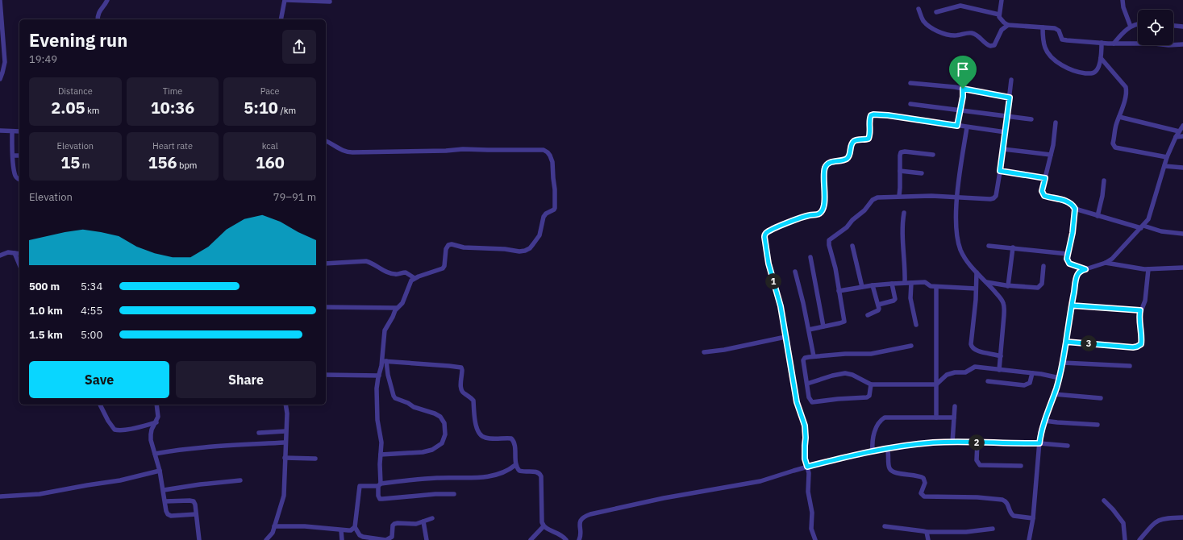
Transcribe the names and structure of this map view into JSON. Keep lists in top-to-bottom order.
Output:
{
  "page": {
    "heading": ["Evening run", "19:49"],
    "stats": [
      ["Distance", "2.05 km"],
      ["Time", "10:36"],
      ["Pace", "5:10 /km"],
      ["Elevation", "15 m"],
      ["Heart rate", "156 bpm"],
      ["kcal", "160"]
    ],
    "chart": ["Elevation", "79–91 m"],
    "pins": ["1", "3", "2"],
    "list": [
      {
        "name": "500 m",
        "note": "5:34"
      },
      {
        "name": "1.0 km",
        "note": "4:55"
      },
      {
        "name": "1.5 km",
        "note": "5:00"
      }
    ],
    "buttons": ["Save", "Share"]
  }
}
